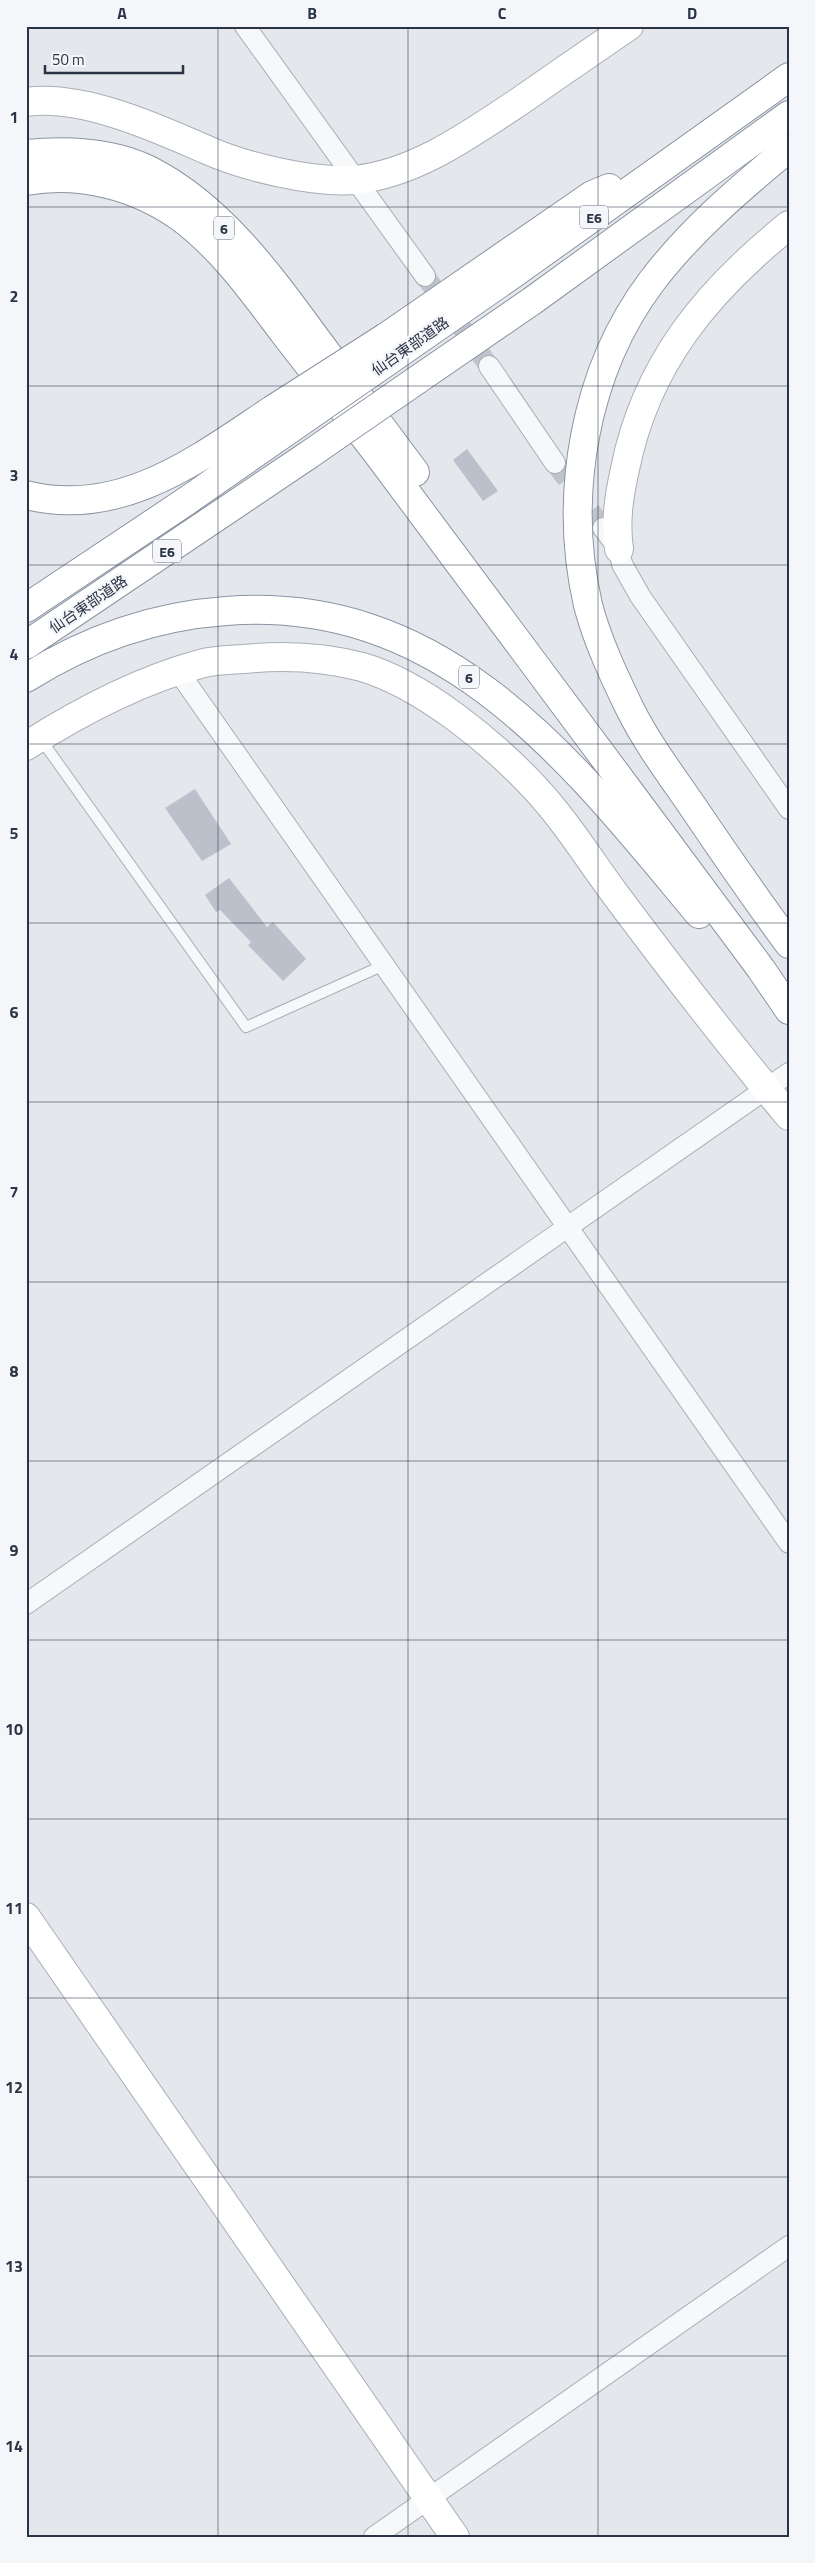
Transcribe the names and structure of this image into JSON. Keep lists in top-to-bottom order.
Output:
{
  "streets": {
    "main road": ["E6", "6", "仙台東部道路"]
  },
  "scale_bar": "50 m",
  "grid": {
    "columns": [
      "A",
      "B",
      "C",
      "D"
    ],
    "rows": [
      "1",
      "2",
      "3",
      "4",
      "5",
      "6",
      "7",
      "8",
      "9",
      "10",
      "11",
      "12",
      "13",
      "14"
    ]
  }
}
